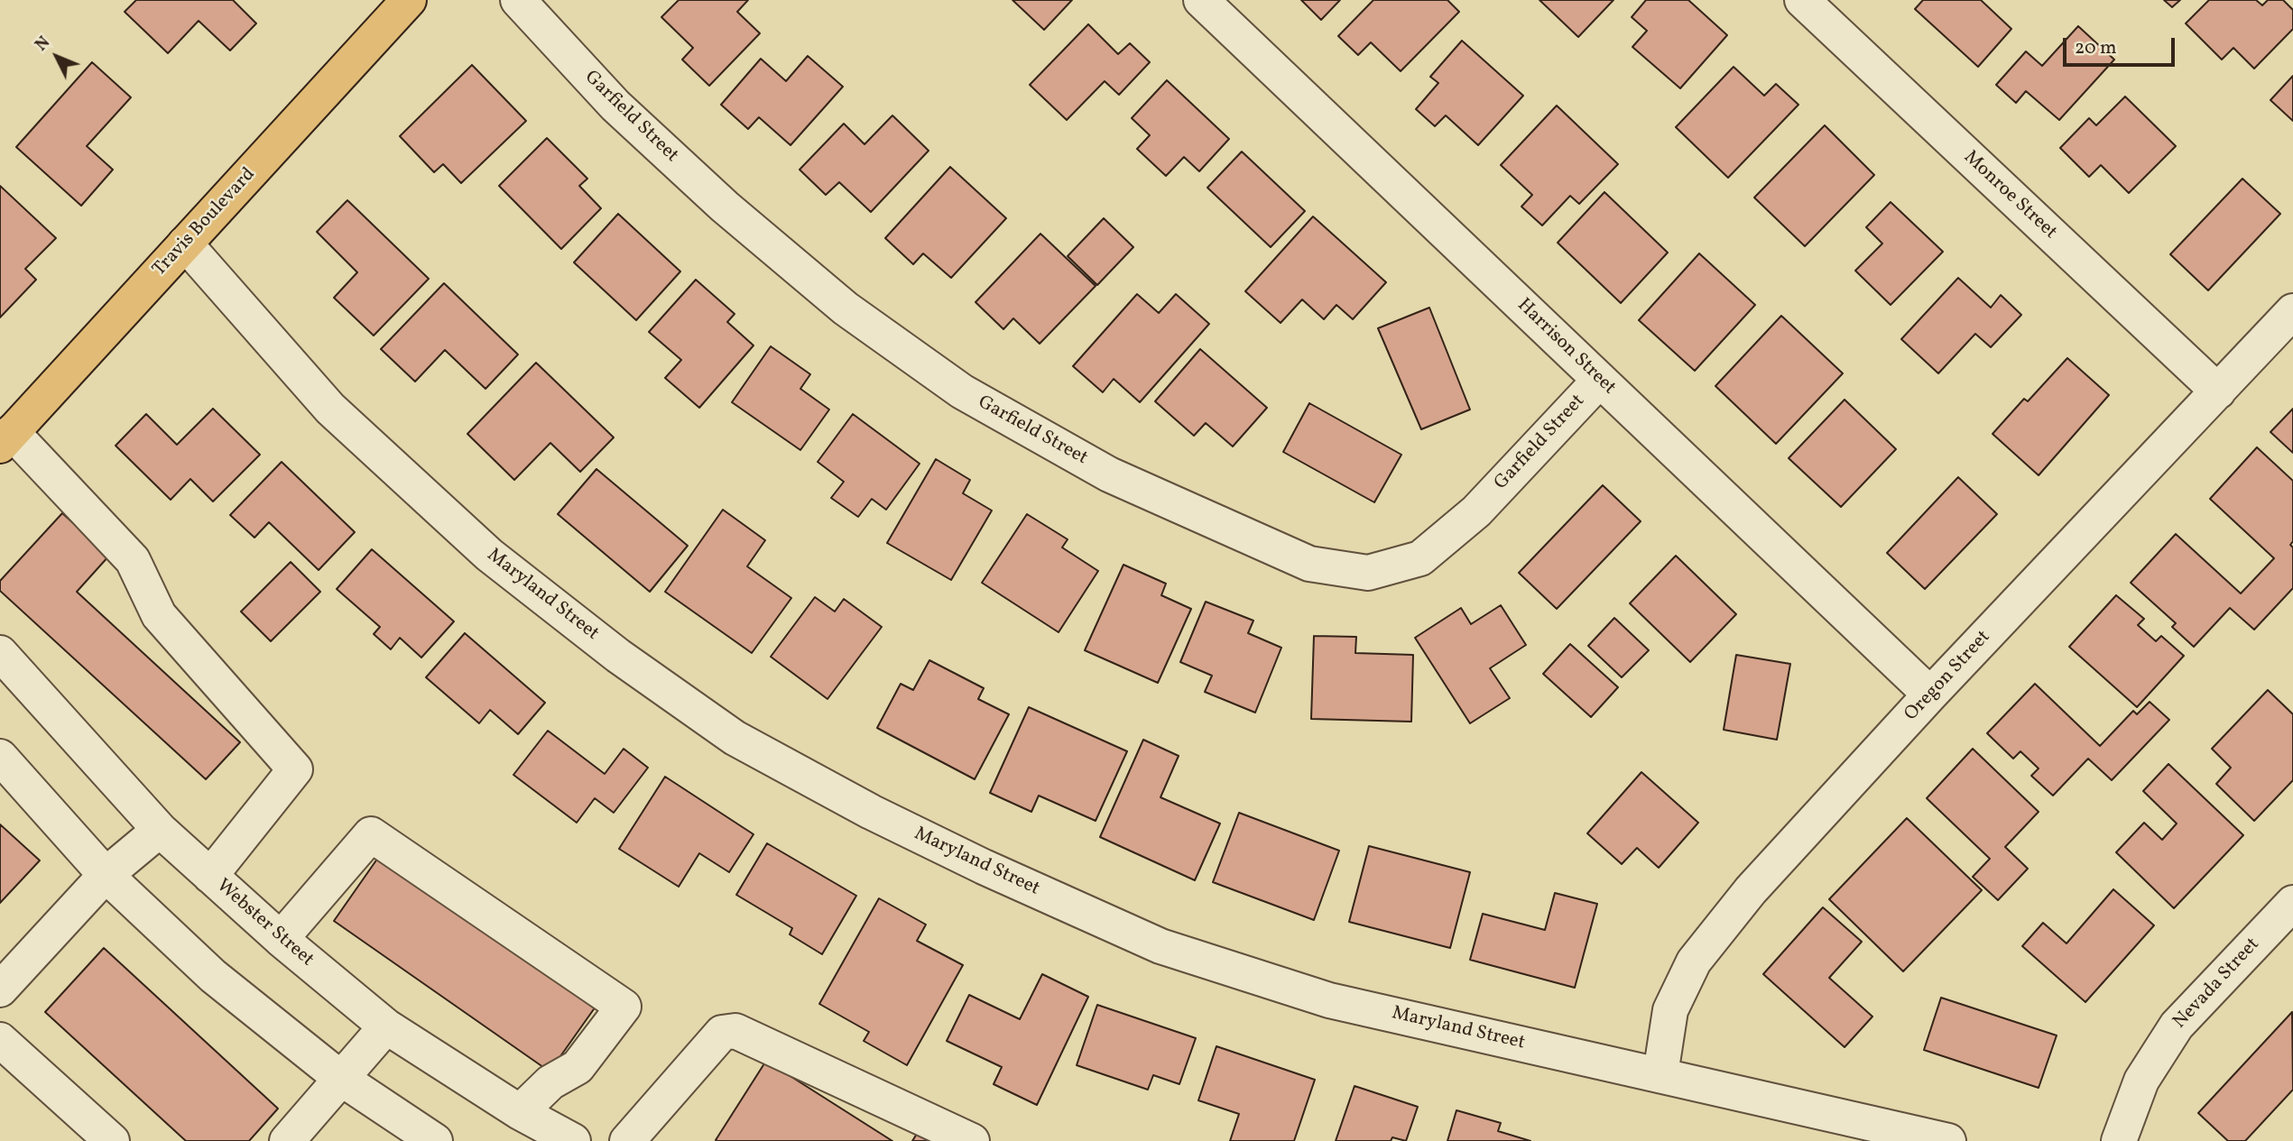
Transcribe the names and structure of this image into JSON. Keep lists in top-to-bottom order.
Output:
{
  "streets": {
    "main road": ["Travis Boulevard"],
    "street": [
      "Garfield Street",
      "Monroe Street",
      "Harrison Street",
      "Maryland Street",
      "Oregon Street",
      "Webster Street",
      "Nevada Street"
    ]
  },
  "crossings": [
    ["Garfield Street", "Harrison Street"],
    ["Monroe Street", "Oregon Street"],
    ["Travis Boulevard", "Maryland Street"],
    ["Harrison Street", "Oregon Street"],
    ["Maryland Street", "Oregon Street"]
  ],
  "scale_bar": "20 m",
  "north": "top left"
}
